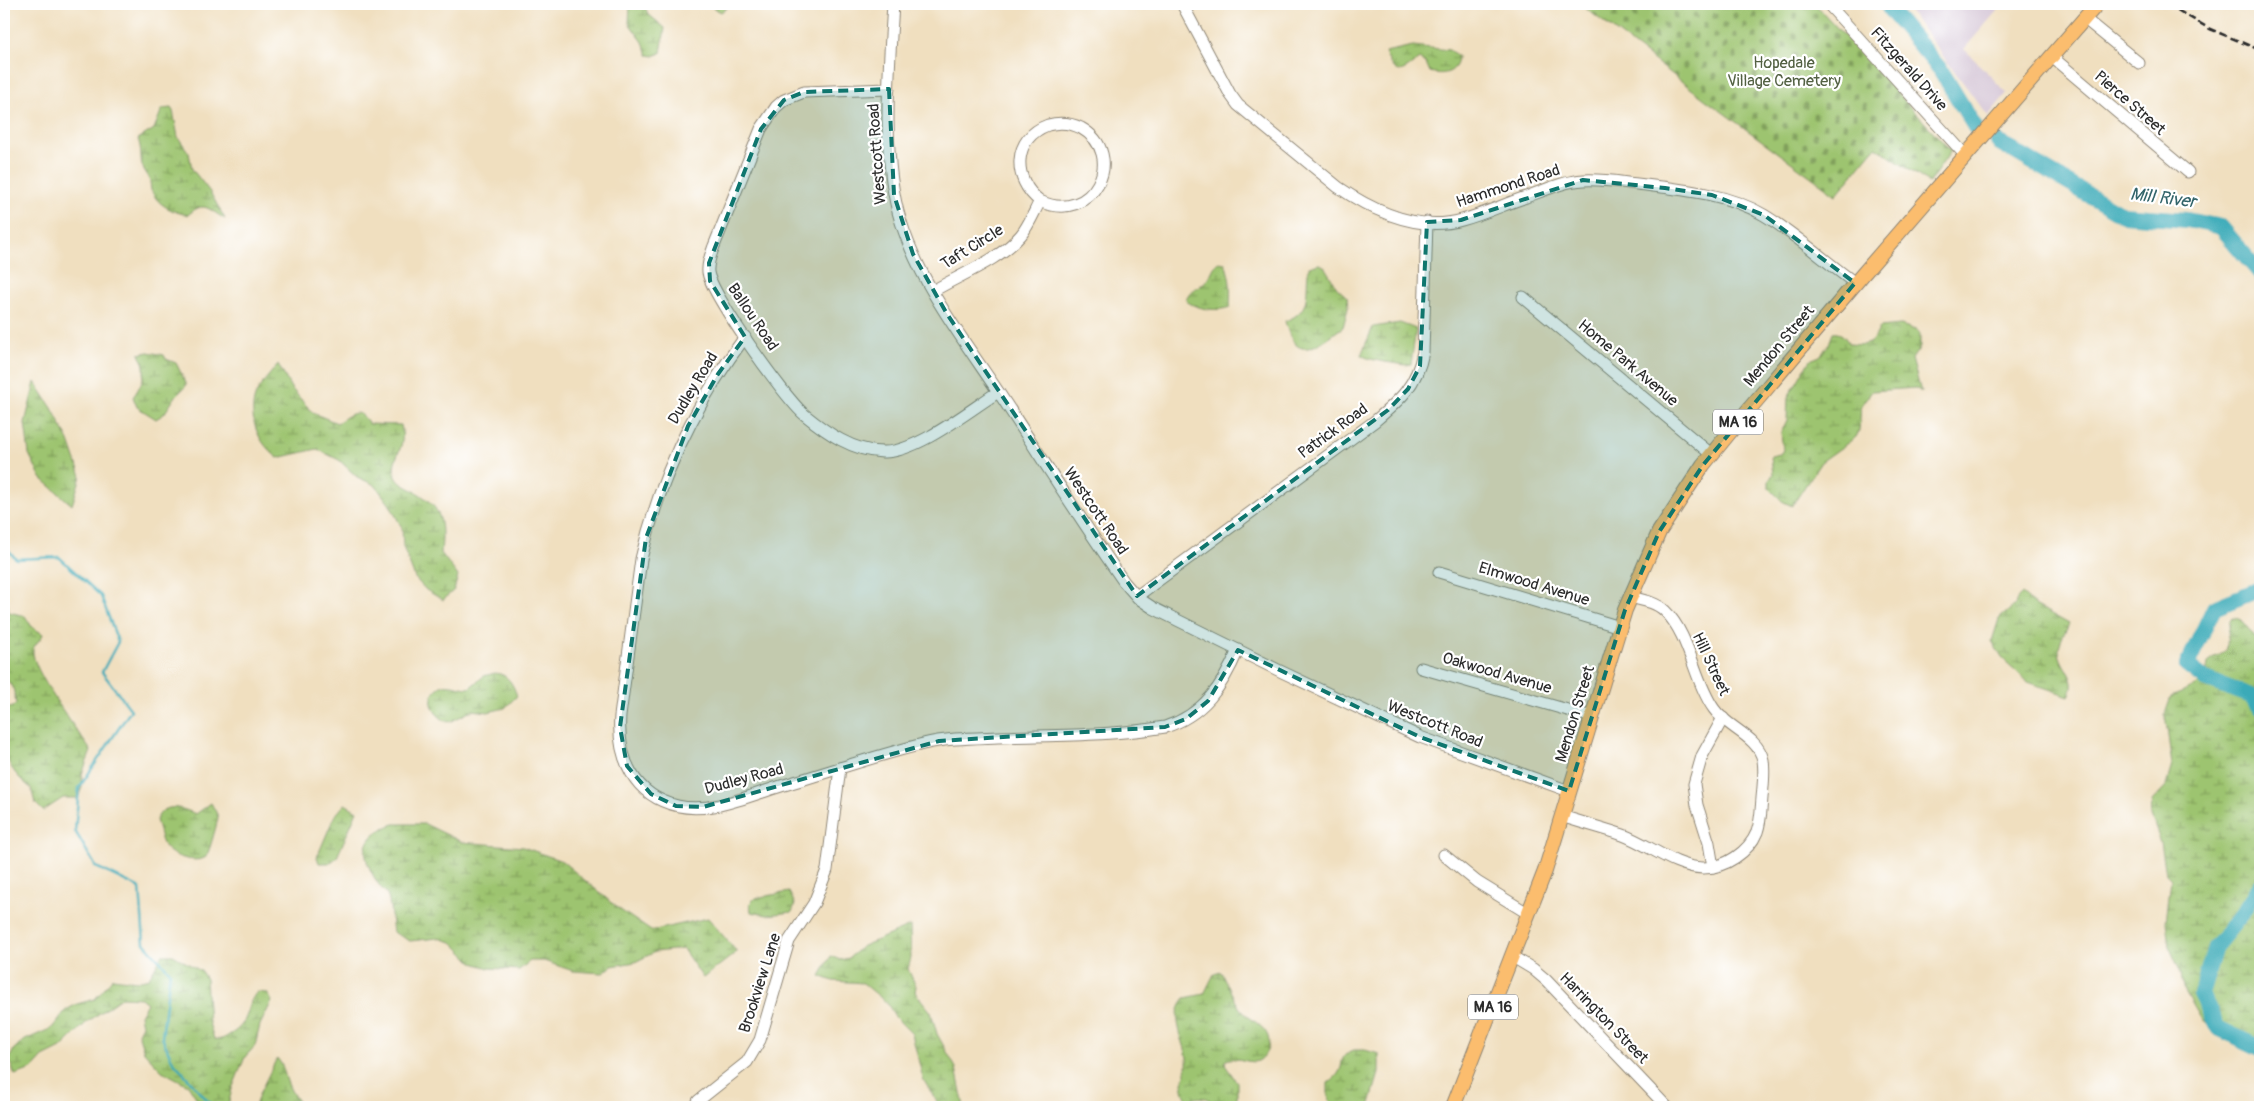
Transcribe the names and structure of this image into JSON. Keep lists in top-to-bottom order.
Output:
{
  "streets": {
    "main road": ["Mendon Street", "MA 16"],
    "street": [
      "Fitzgerald Drive",
      "Pierce Street",
      "Westcott Road",
      "Hammond Road",
      "Taft Circle",
      "Ballou Road",
      "Home Park Avenue",
      "Dudley Road",
      "Patrick Road",
      "Elmwood Avenue",
      "Hill Street",
      "Oakwood Avenue",
      "Brookview Lane",
      "Harrington Street"
    ]
  },
  "crossings": [
    ["Fitzgerald Drive", "Mendon Street"],
    ["Pierce Street", "Mendon Street"],
    ["Westcott Road", "Taft Circle"],
    ["Westcott Road", "Ballou Road"],
    ["Westcott Road", "Mendon Street"],
    ["Westcott Road", "Dudley Road"],
    ["Westcott Road", "Patrick Road"],
    ["Hammond Road", "Mendon Street"],
    ["Hammond Road", "Patrick Road"],
    ["Ballou Road", "Dudley Road"],
    ["Mendon Street", "Home Park Avenue"],
    ["Mendon Street", "MA 16"],
    ["Mendon Street", "Elmwood Avenue"],
    ["Mendon Street", "Hill Street"],
    ["Mendon Street", "Oakwood Avenue"],
    ["Dudley Road", "Brookview Lane"],
    ["MA 16", "Harrington Street"]
  ],
  "water": ["Mill River"],
  "parks": ["Hopedale Village Cemetery"]
}
